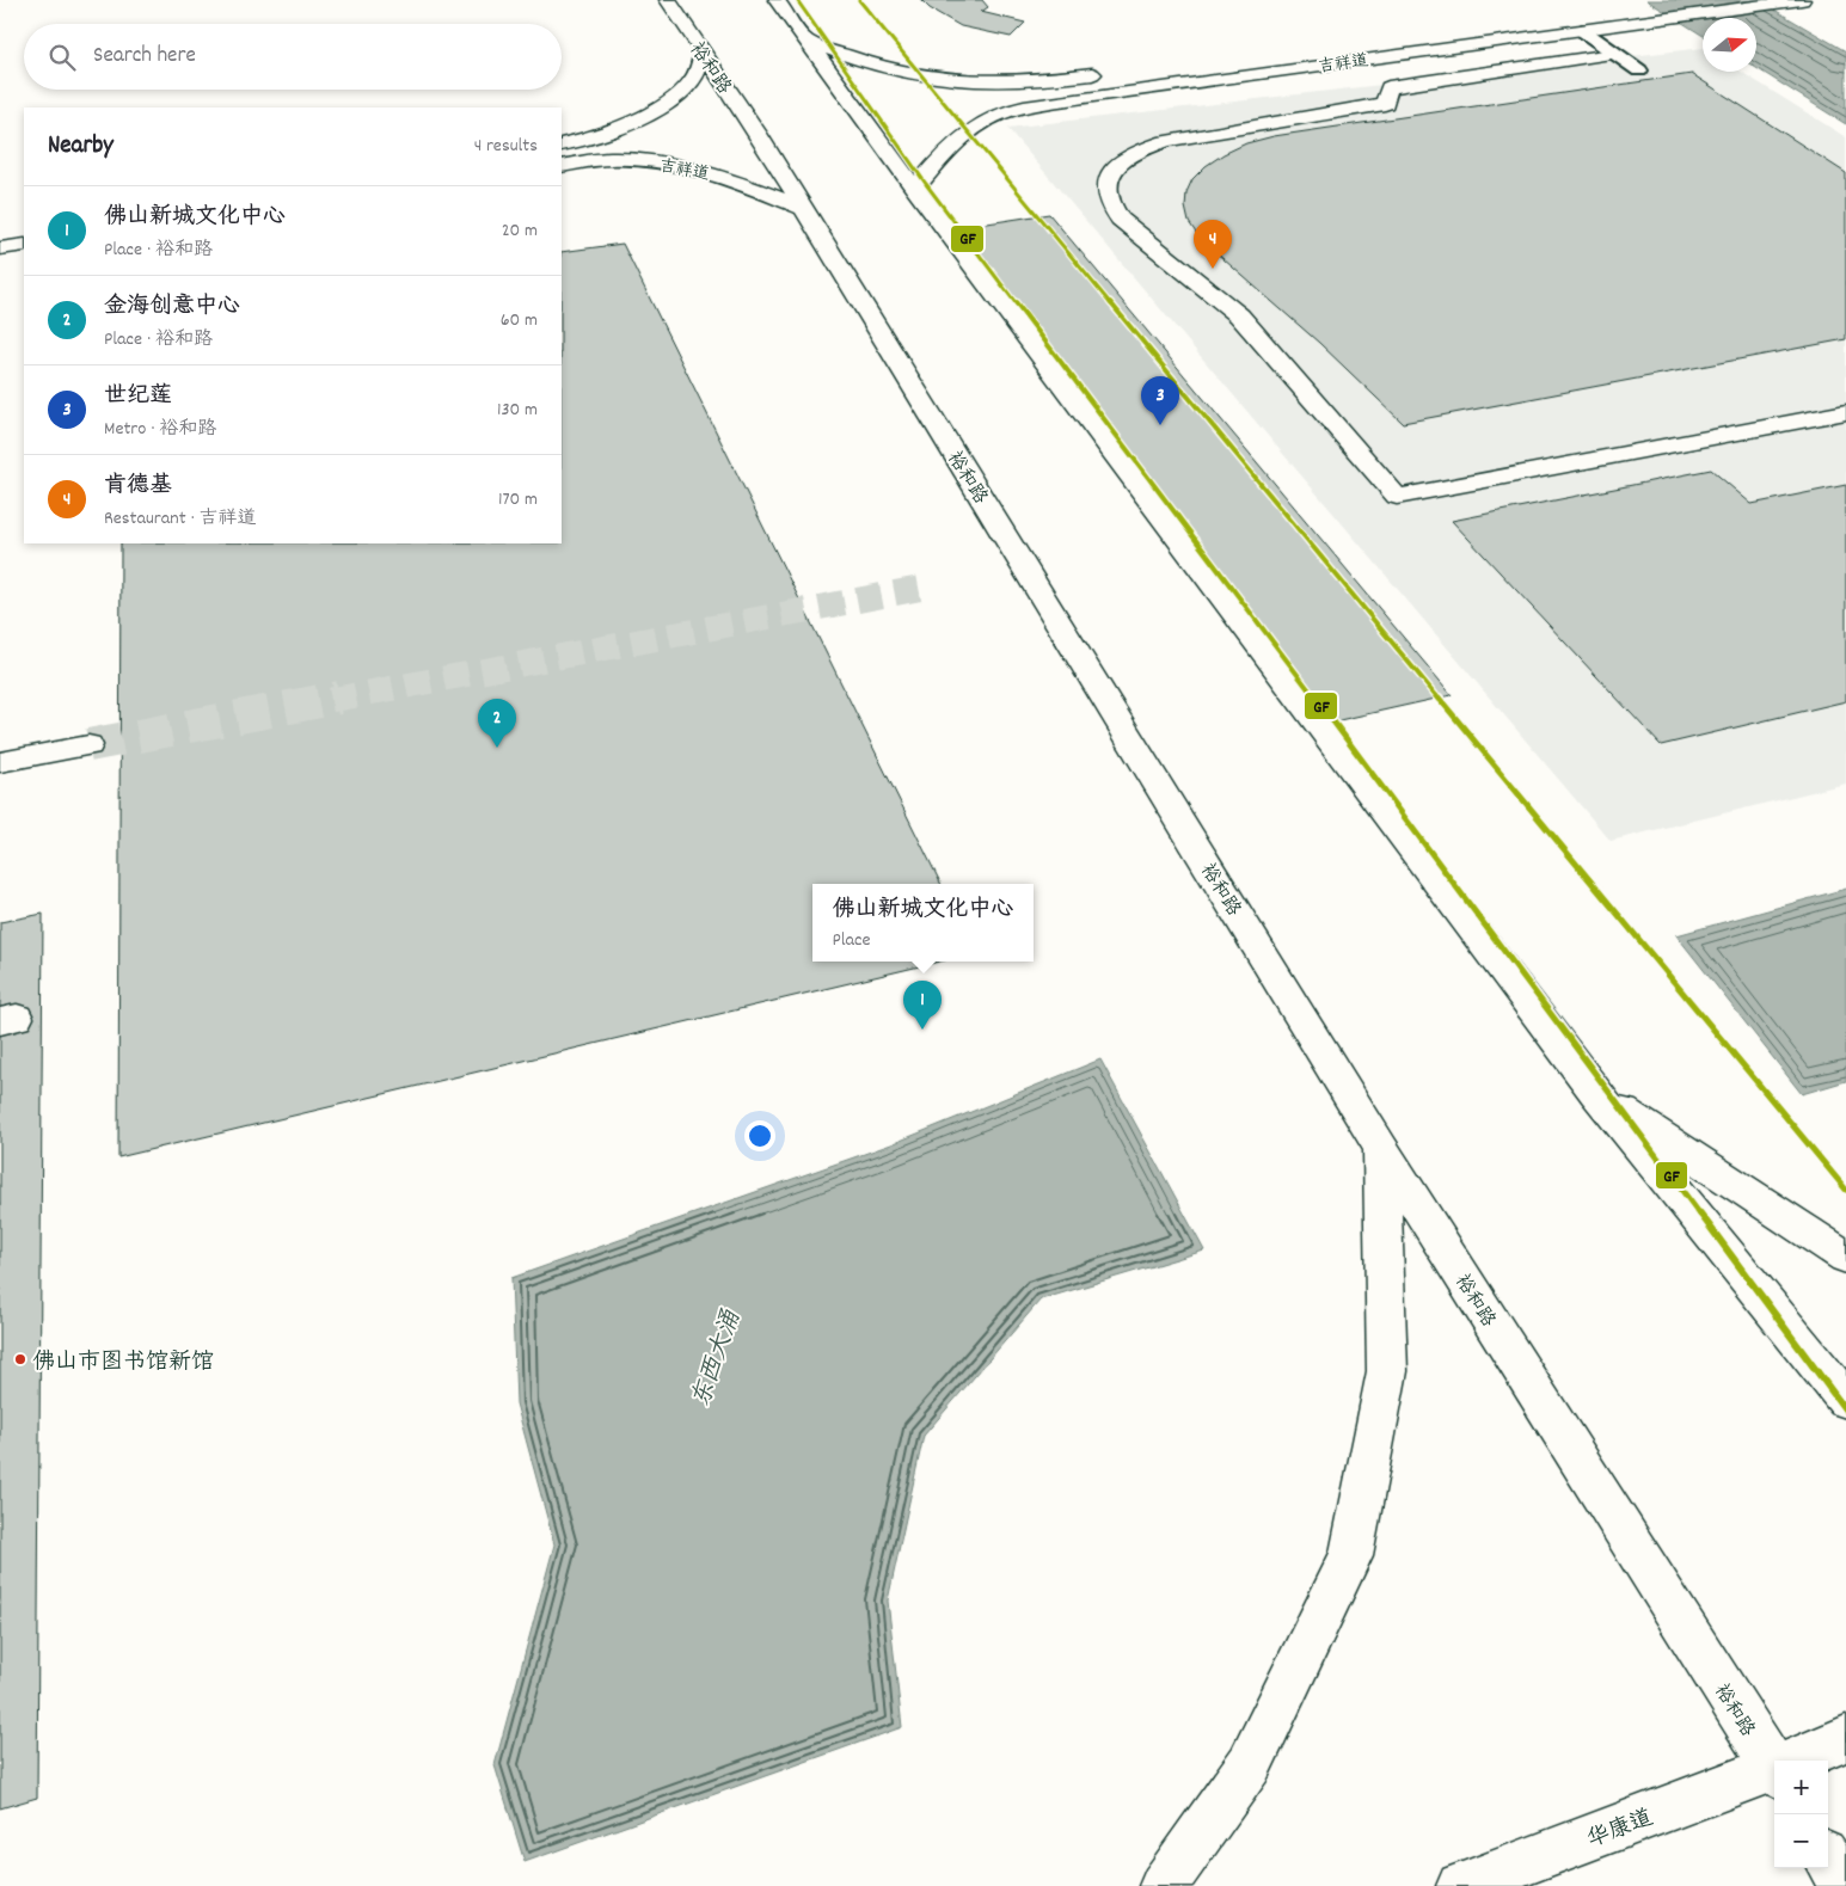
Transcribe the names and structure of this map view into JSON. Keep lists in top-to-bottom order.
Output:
{
  "streets": {
    "main road": ["吉祥道", "裕和路", "华康道"]
  },
  "crossings": [
    ["吉祥道", "裕和路"]
  ],
  "water": ["东西大涌"],
  "places": ["佛山市图书馆新馆"],
  "lines": ["transit line GF"],
  "north": "right",
  "page": {
    "search": "Search here",
    "heading": ["Nearby", "4 results"],
    "list": [
      {
        "mark": "1",
        "name": "佛山新城文化中心",
        "note": "Place · 裕和路",
        "value": "20 m"
      },
      {
        "mark": "2",
        "name": "金海创意中心",
        "note": "Place · 裕和路",
        "value": "60 m"
      },
      {
        "mark": "3",
        "name": "世纪莲",
        "note": "Metro · 裕和路",
        "value": "130 m"
      },
      {
        "mark": "4",
        "name": "肯德基",
        "note": "Restaurant · 吉祥道",
        "value": "170 m"
      }
    ],
    "pins": [
      "4",
      "3",
      "2",
      "1"
    ],
    "popup": ["佛山新城文化中心", "Place"],
    "map_buttons": ["+", "−"]
  }
}
